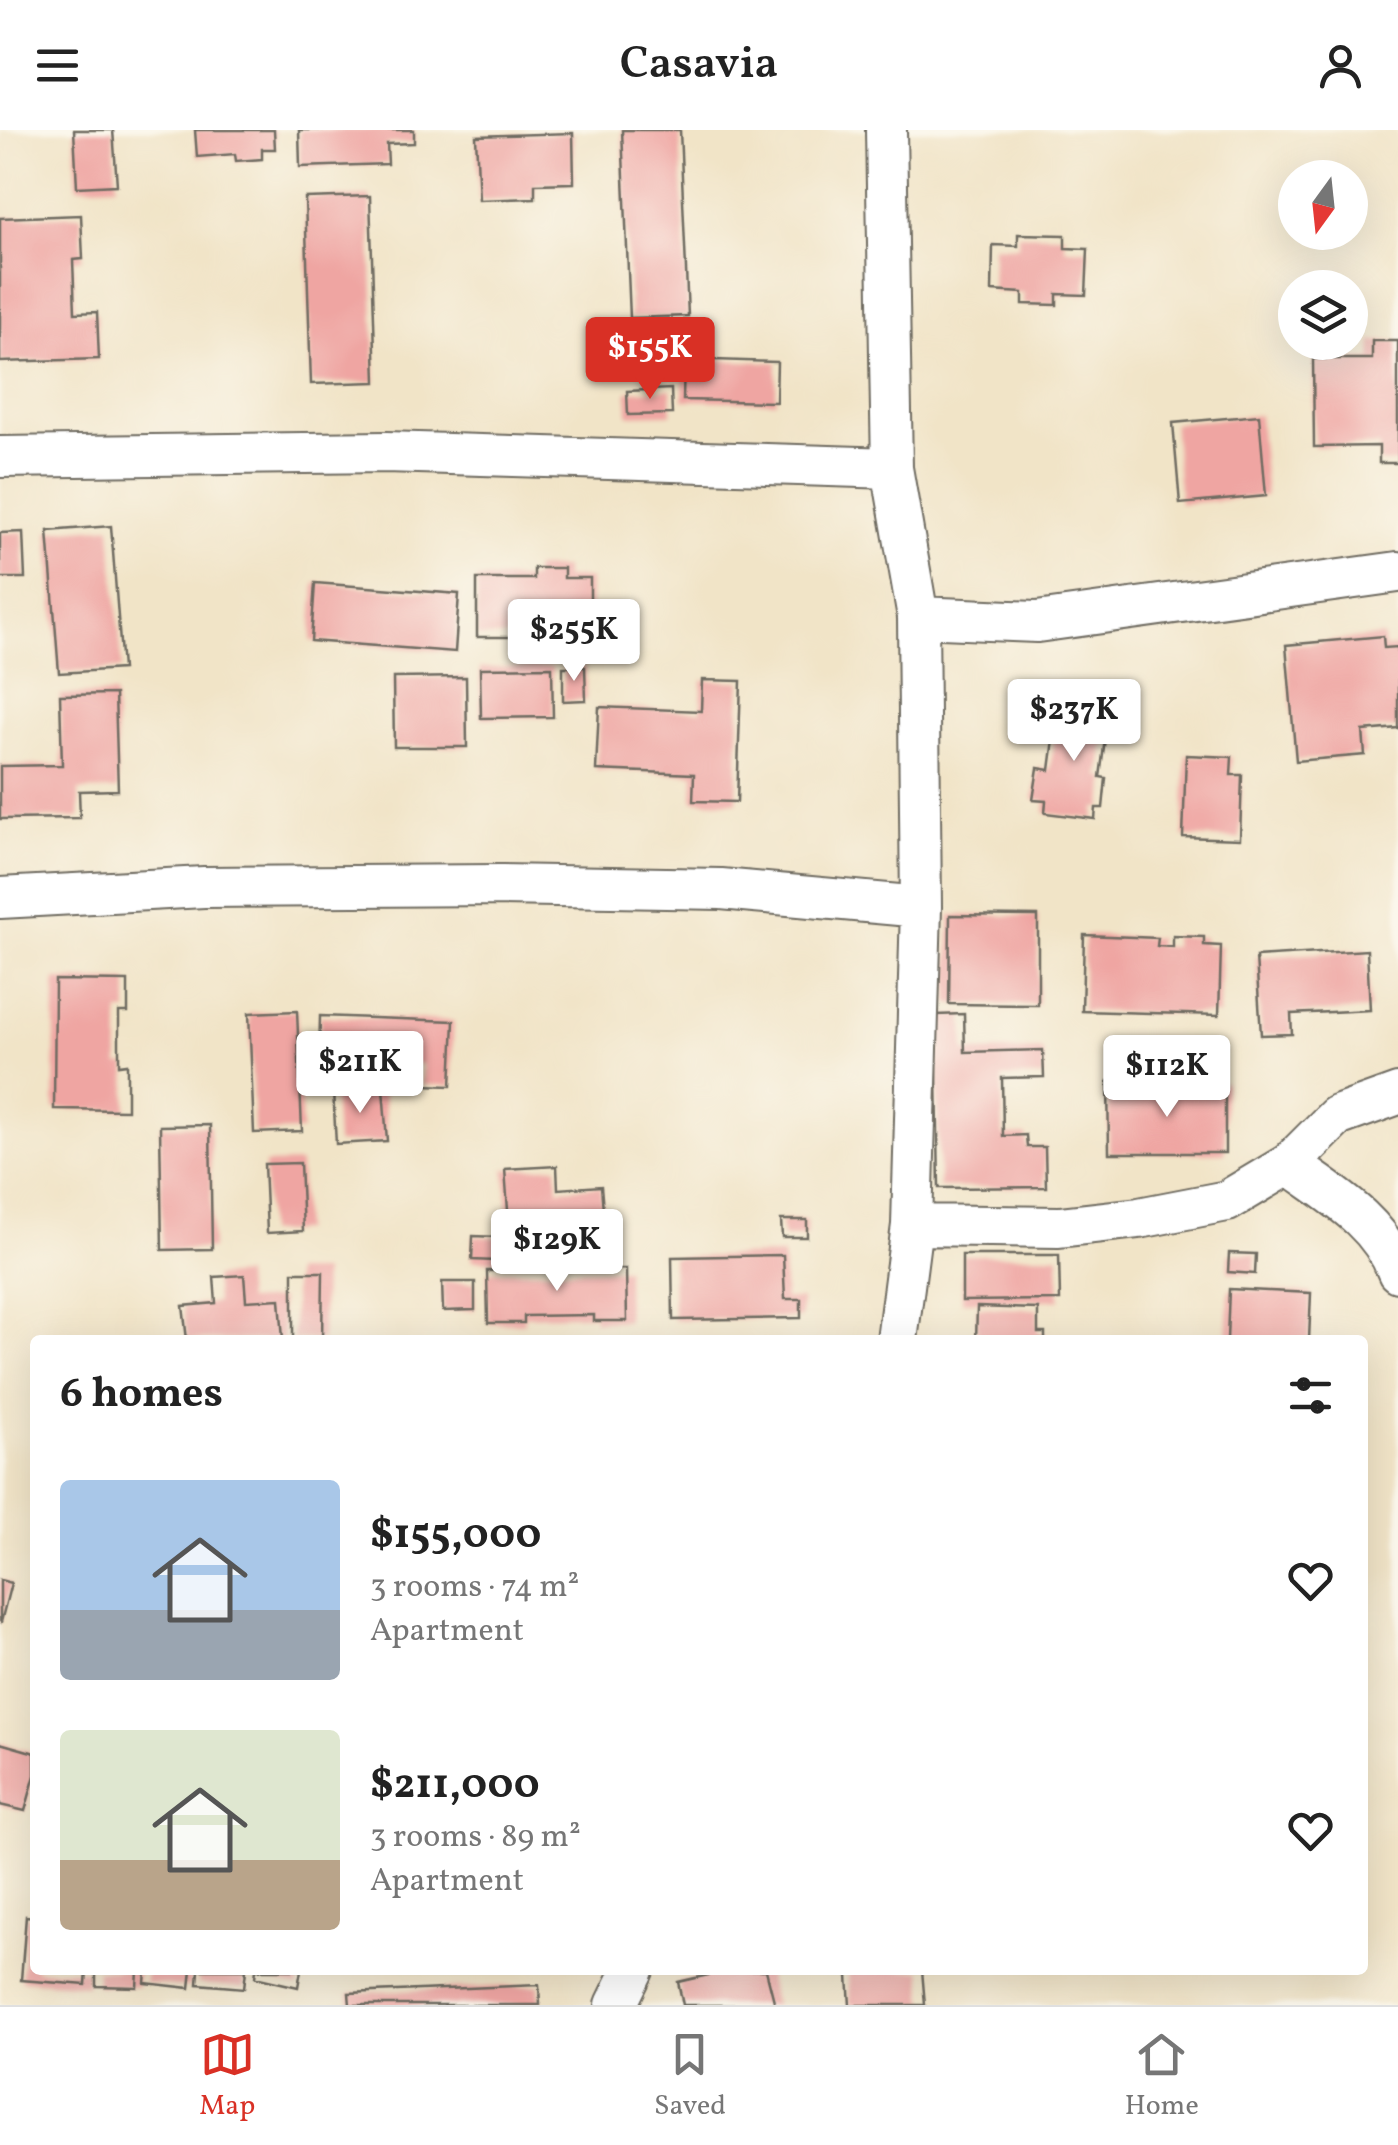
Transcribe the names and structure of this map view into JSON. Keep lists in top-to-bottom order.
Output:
{
  "north": "bottom",
  "page": {
    "header": "Casavia",
    "price": [
      "$155K",
      "$255K",
      "$237K",
      "$211K",
      "$112K",
      "$129K"
    ],
    "heading": "6 homes",
    "list": [
      {
        "name": "$155,000",
        "note": "3 rooms · 74 m² · Apartment"
      },
      {
        "name": "$211,000",
        "note": "3 rooms · 89 m² · Apartment"
      }
    ],
    "tabs": ["Map", "Saved", "Home"]
  }
}
